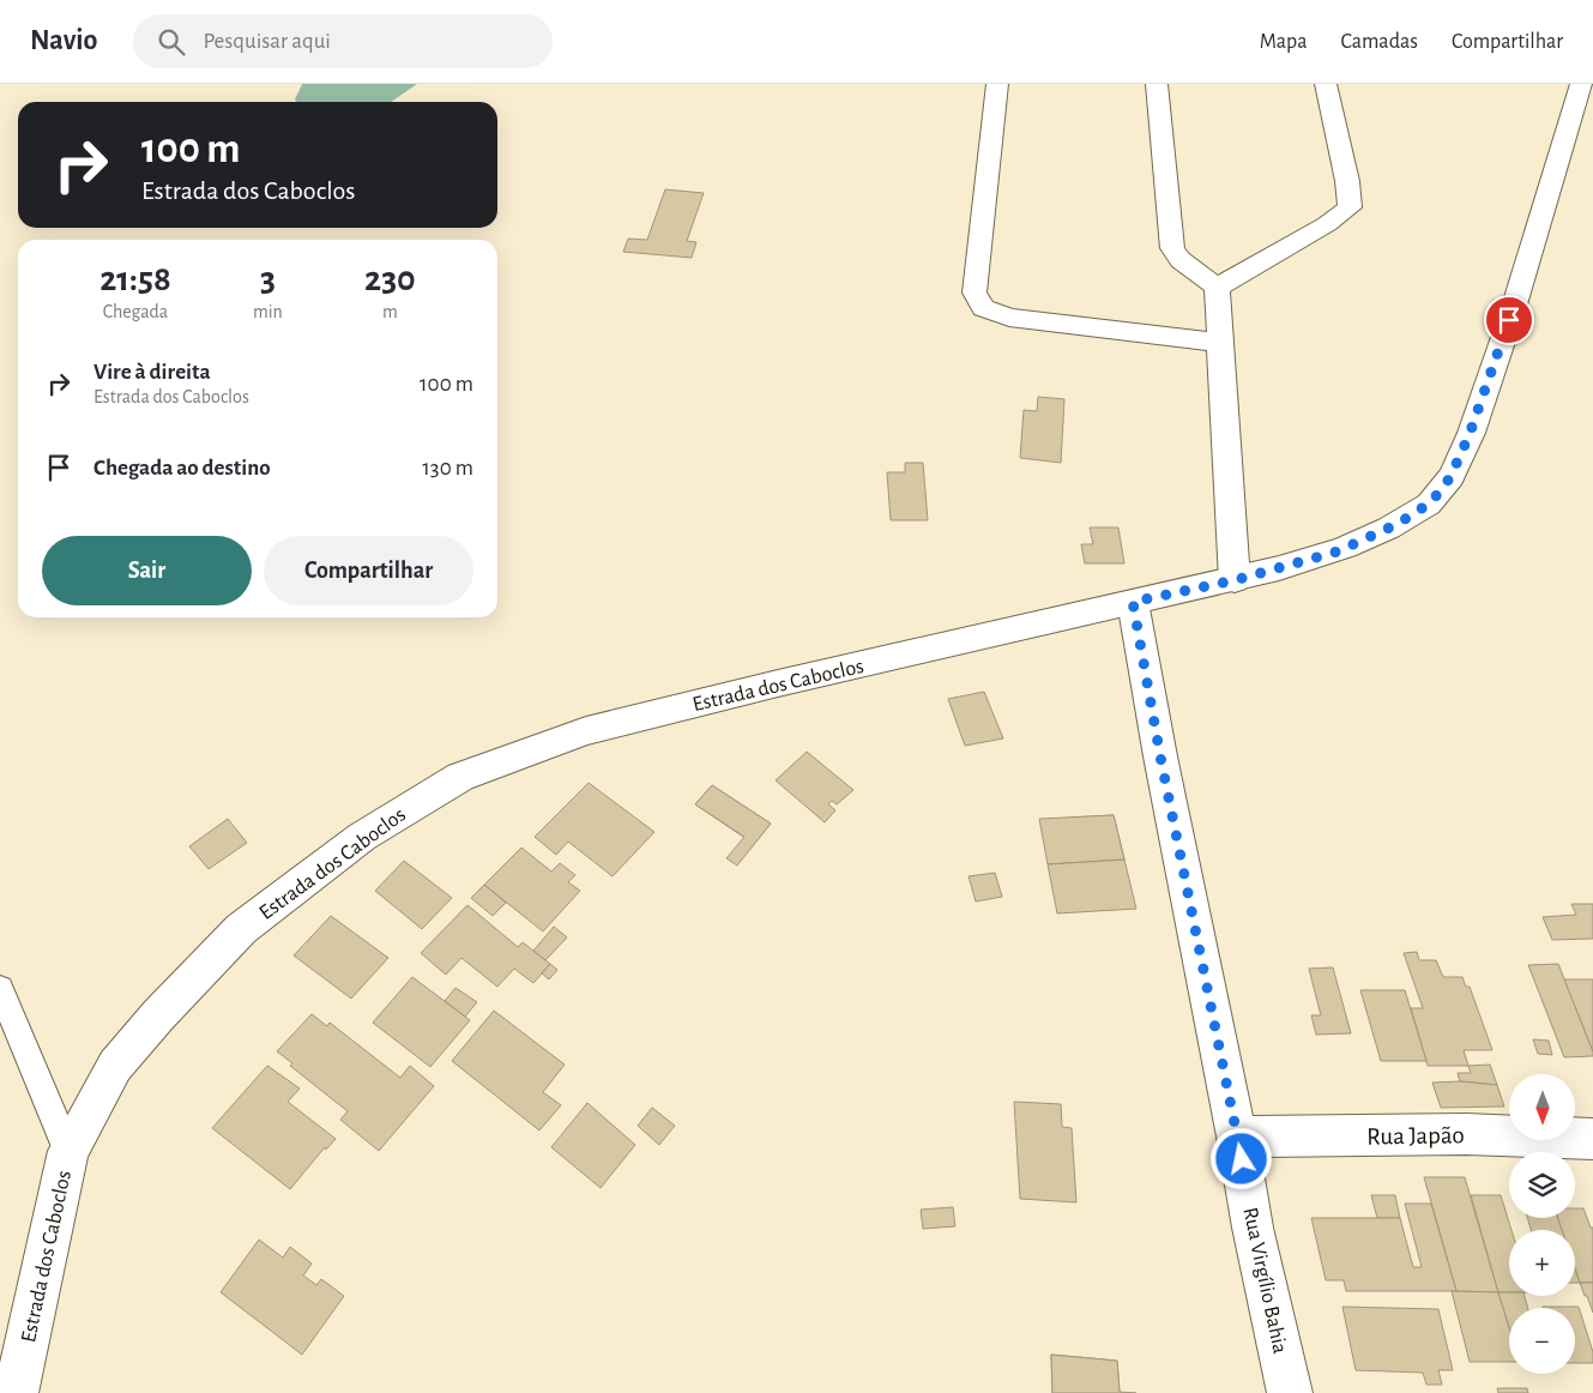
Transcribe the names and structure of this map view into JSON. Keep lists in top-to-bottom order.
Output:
{
  "streets": {
    "street": ["Estrada dos Caboclos", "Rua Japão", "Rua Virgílio Bahia"]
  },
  "crossings": [
    ["Estrada dos Caboclos", "Rua Virgílio Bahia"],
    ["Rua Japão", "Rua Virgílio Bahia"]
  ],
  "north": "bottom",
  "page": {
    "header": "Navio",
    "search": "Pesquisar aqui",
    "nav": ["Mapa", "Camadas", "Compartilhar"],
    "turn": ["100 m", "Estrada dos Caboclos"],
    "eta": [
      "21:58",
      "Chegada",
      "3",
      "min",
      "230",
      "m"
    ],
    "list": [
      {
        "name": "Vire à direita",
        "note": "Estrada dos Caboclos",
        "value": "100 m"
      },
      {
        "name": "Chegada ao destino",
        "value": "130 m"
      }
    ],
    "buttons": ["Sair", "Compartilhar"],
    "map_buttons": ["+", "−"]
  }
}
